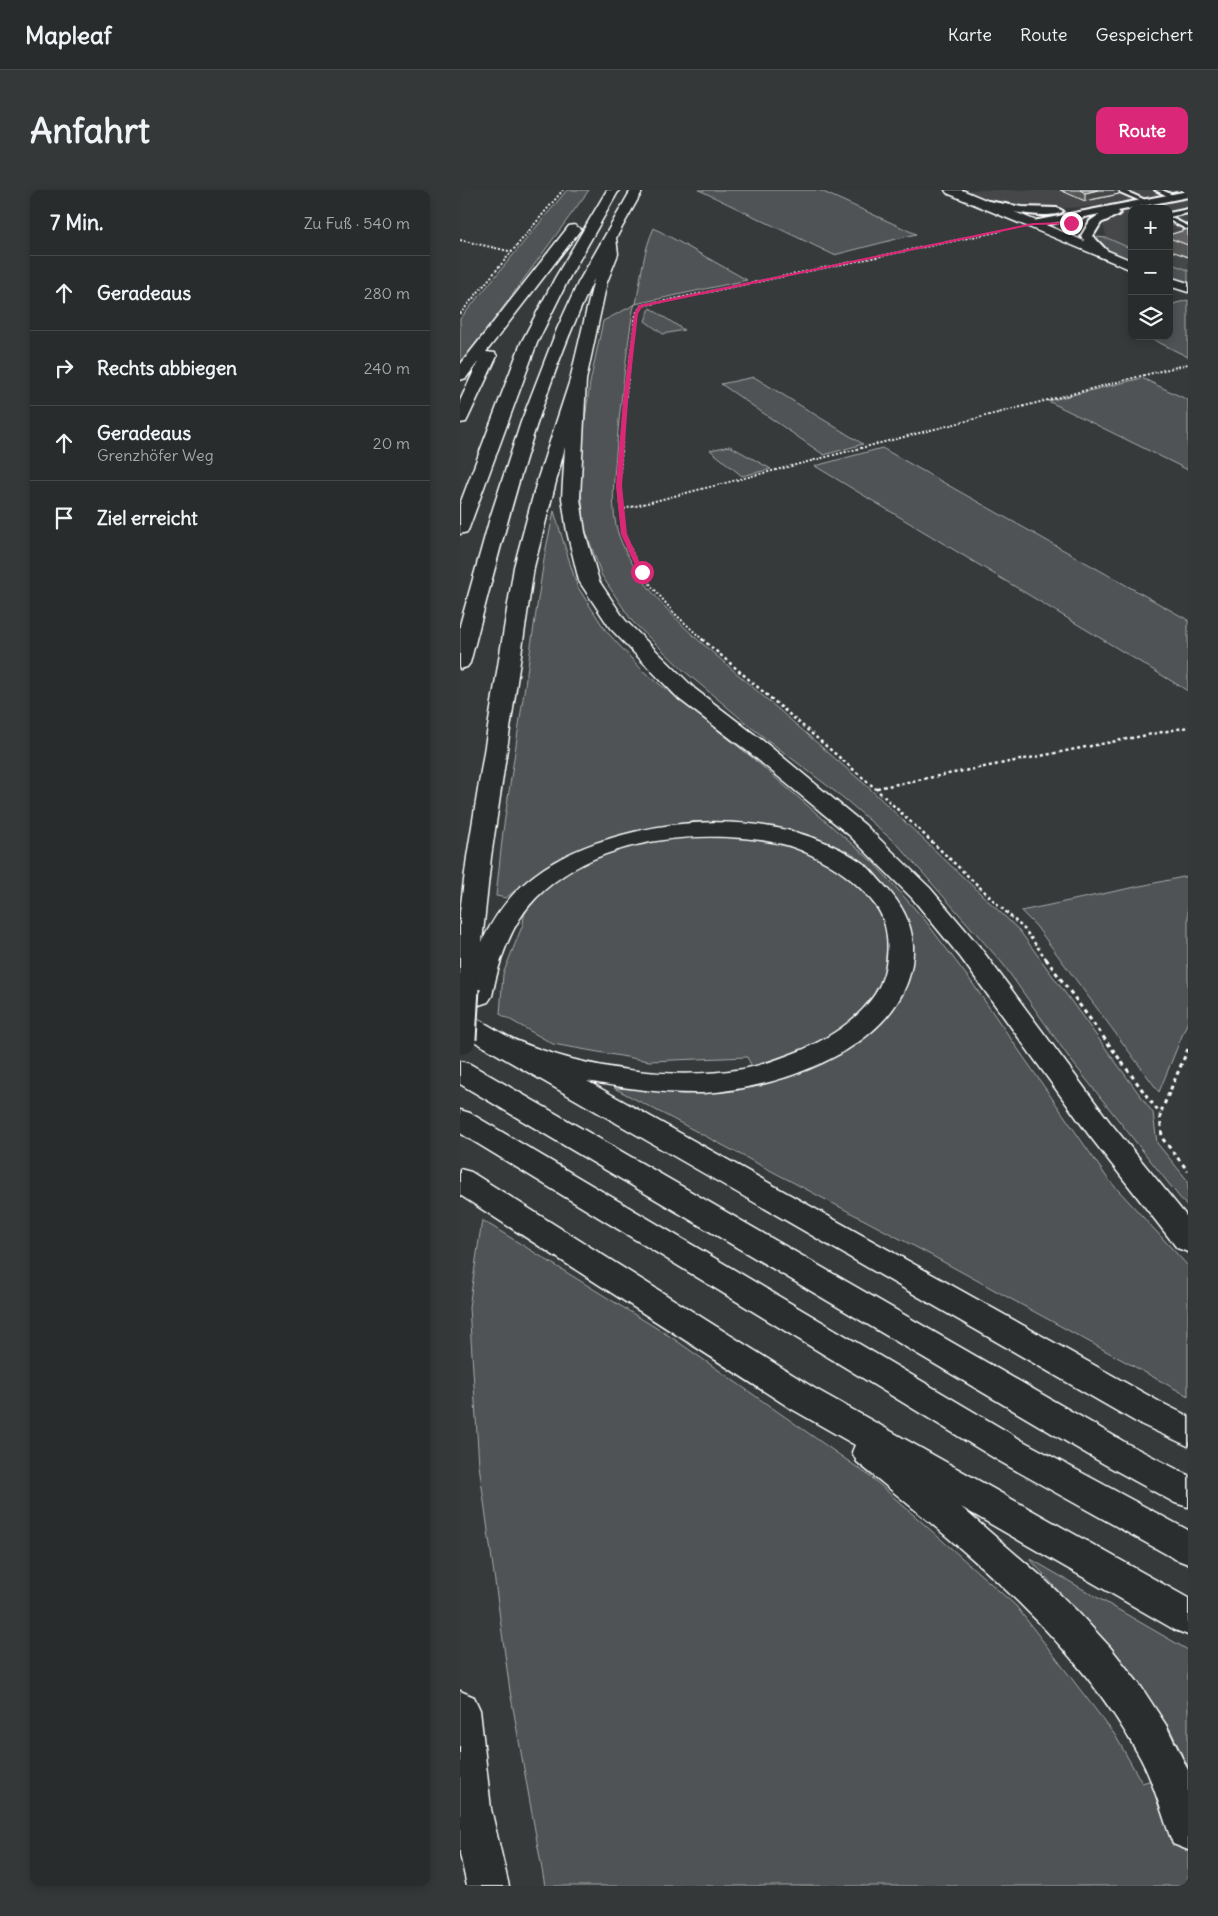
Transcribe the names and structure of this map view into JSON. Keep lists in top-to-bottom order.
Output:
{
  "page": {
    "header": "Mapleaf",
    "nav": ["Karte", "Route", "Gespeichert"],
    "buttons": "Route",
    "title": "Anfahrt",
    "heading": ["7 Min.", "Zu Fuß · 540 m"],
    "map_buttons": ["+", "−"],
    "list": [
      ["Geradeaus", "280 m"],
      ["Rechts abbiegen", "240 m"],
      ["Geradeaus", "Grenzhöfer Weg", "20 m"],
      "Ziel erreicht"
    ]
  }
}
